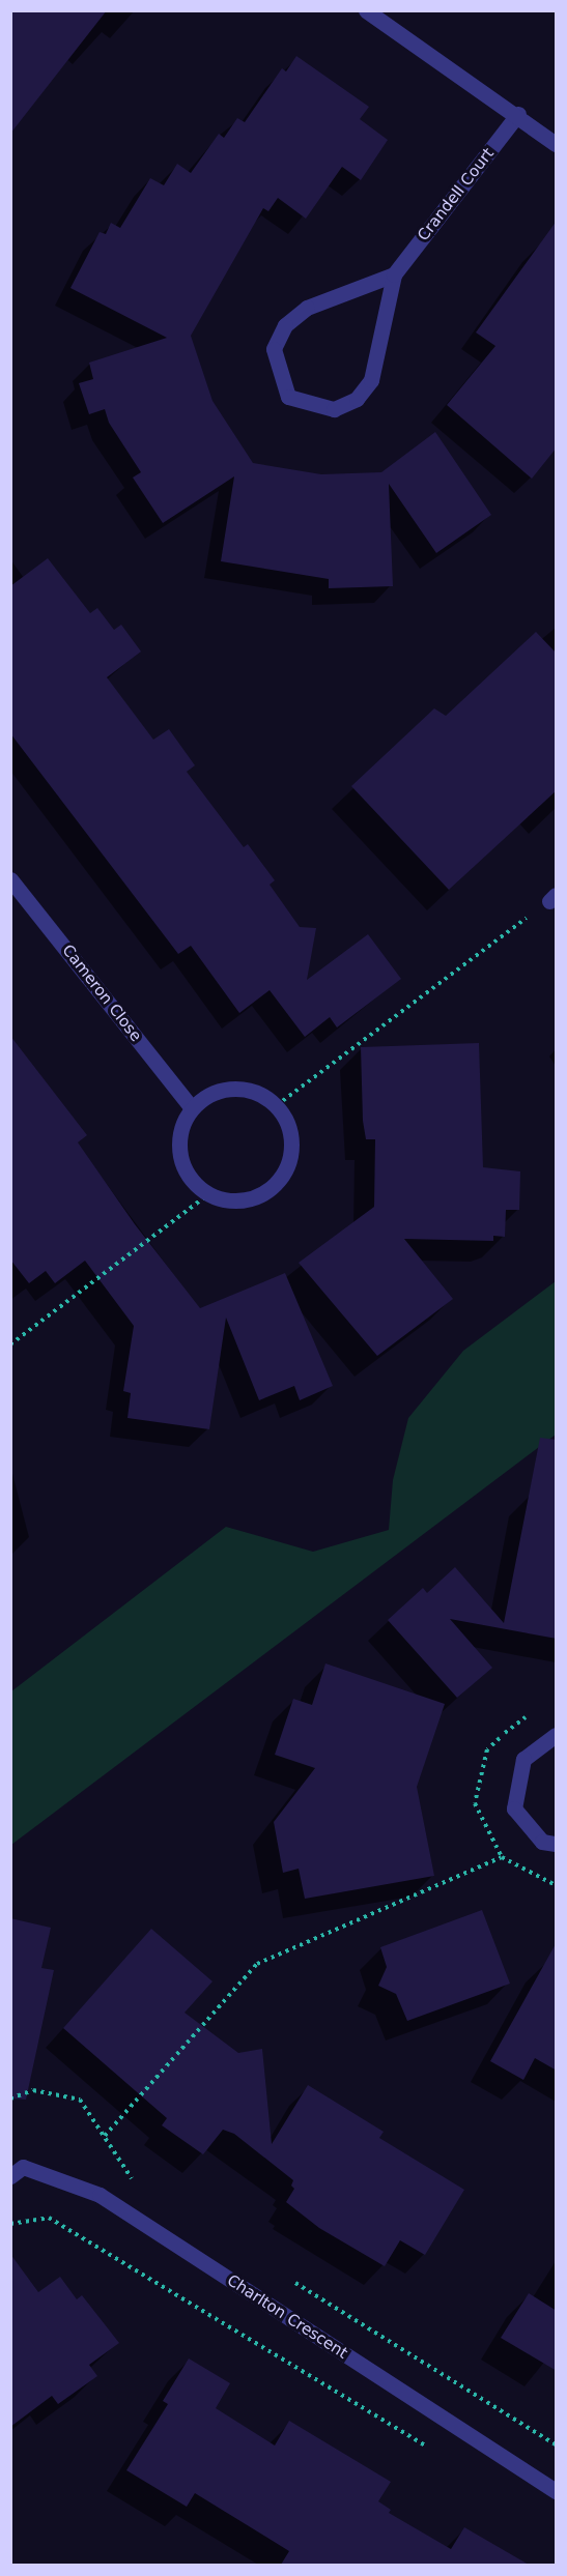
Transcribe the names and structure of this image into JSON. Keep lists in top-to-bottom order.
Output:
{
  "streets": {
    "street": ["Crandell Court", "Cameron Close", "Charlton Crescent"]
  }
}
